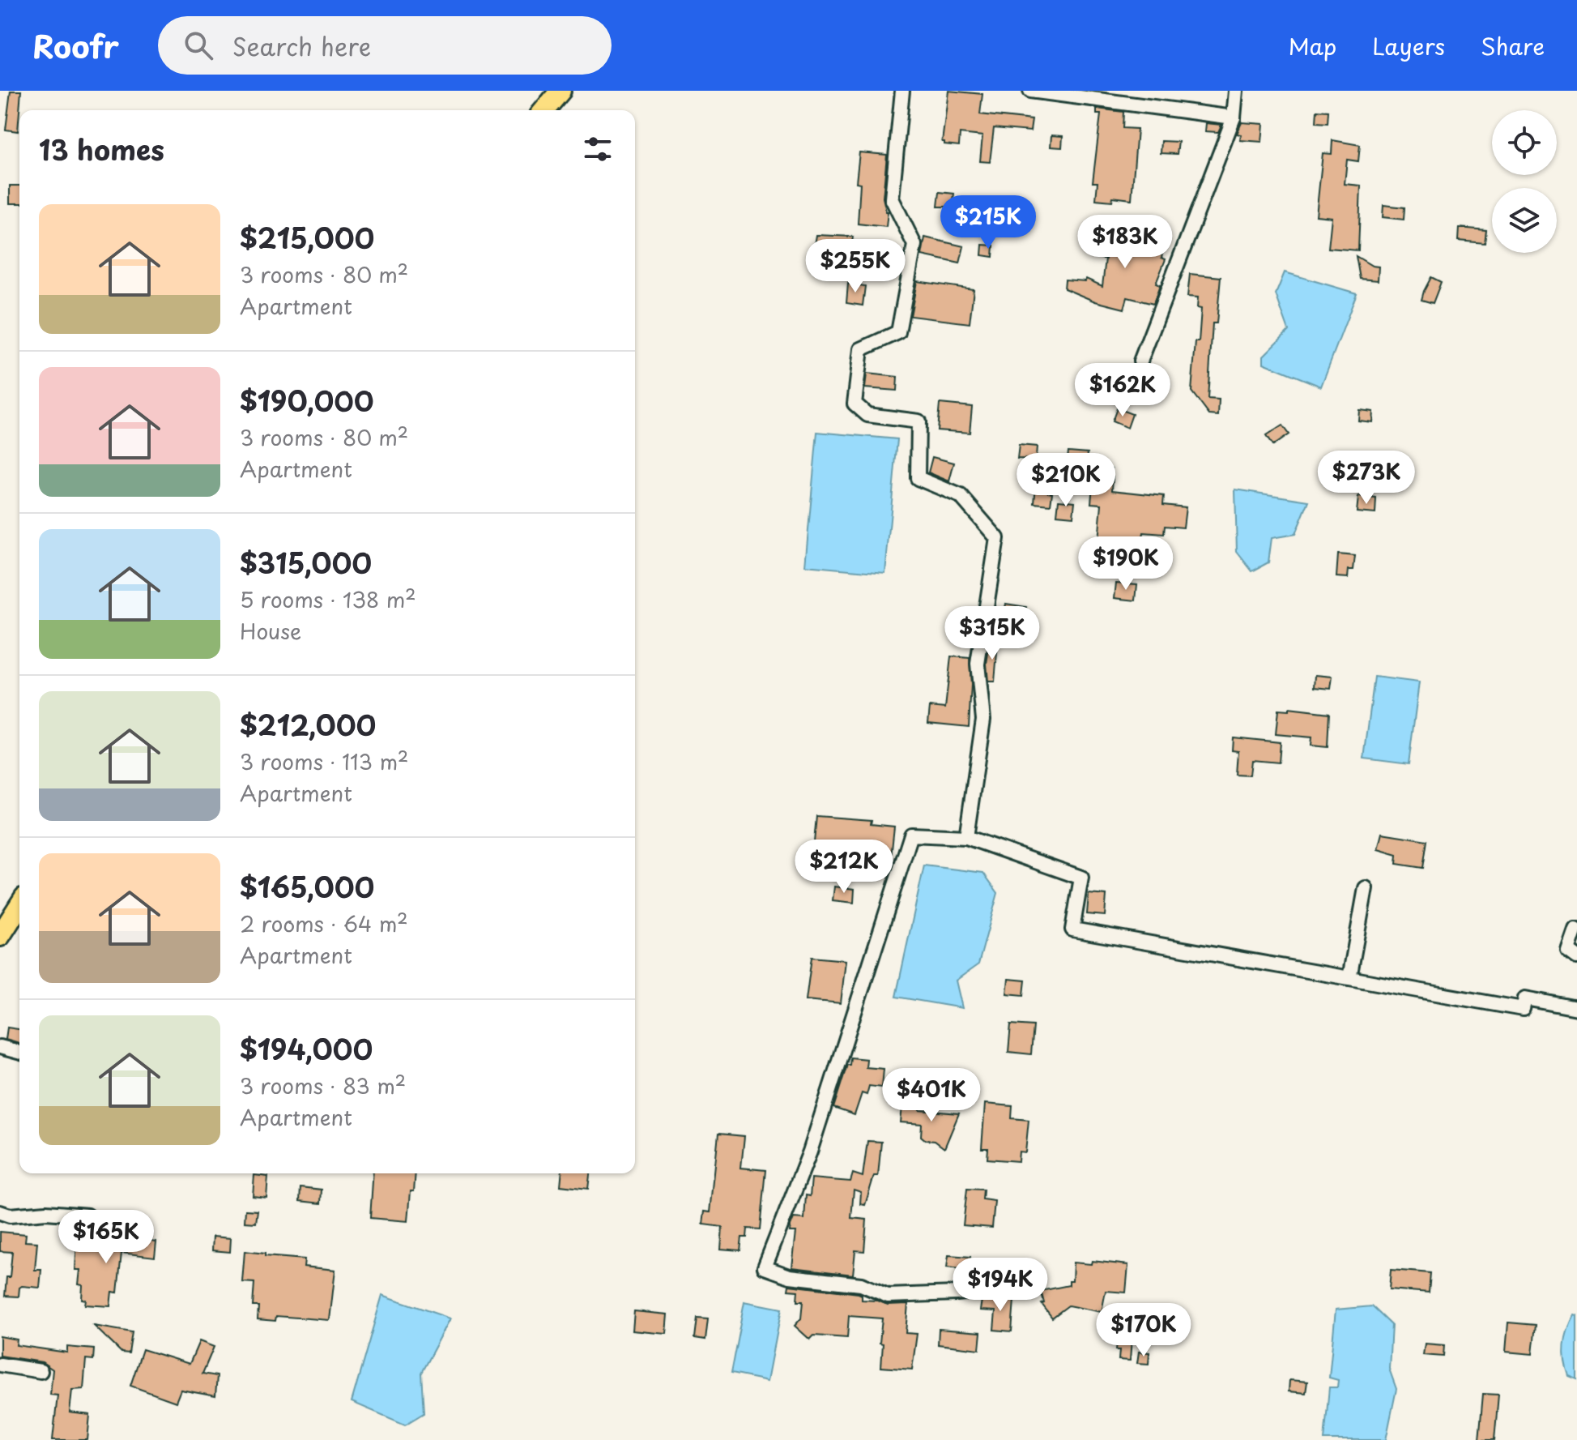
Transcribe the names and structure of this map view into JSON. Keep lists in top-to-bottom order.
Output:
{
  "page": {
    "header": "Roofr",
    "search": "Search here",
    "nav": ["Map", "Layers", "Share"],
    "heading": "13 homes",
    "list": [
      {
        "name": "$215,000",
        "note": "3 rooms · 80 m² · Apartment"
      },
      {
        "name": "$190,000",
        "note": "3 rooms · 80 m² · Apartment"
      },
      {
        "name": "$315,000",
        "note": "5 rooms · 138 m² · House"
      },
      {
        "name": "$212,000",
        "note": "3 rooms · 113 m² · Apartment"
      },
      {
        "name": "$165,000",
        "note": "2 rooms · 64 m² · Apartment"
      },
      {
        "name": "$194,000",
        "note": "3 rooms · 83 m² · Apartment"
      }
    ],
    "price": [
      "$215K",
      "$183K",
      "$255K",
      "$162K",
      "$273K",
      "$210K",
      "$190K",
      "$315K",
      "$212K",
      "$401K",
      "$165K",
      "$194K",
      "$170K"
    ]
  }
}
